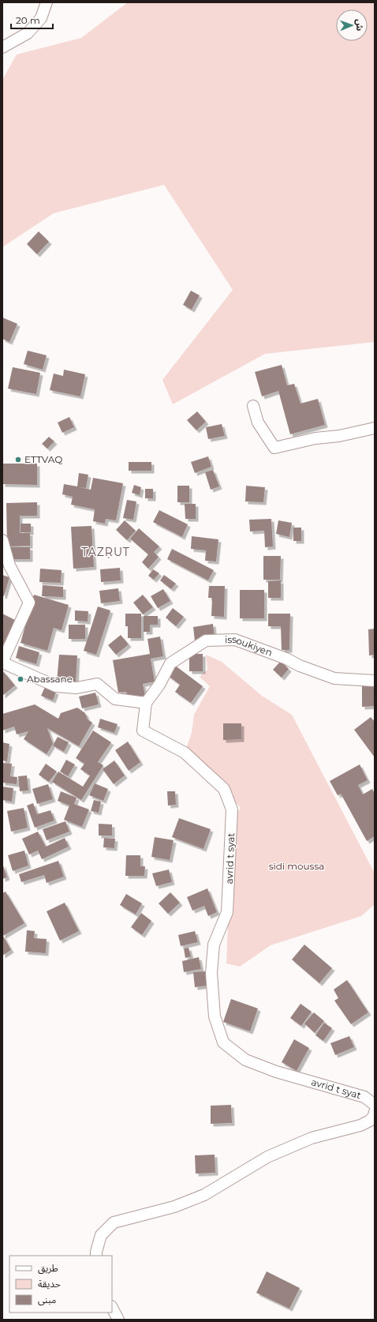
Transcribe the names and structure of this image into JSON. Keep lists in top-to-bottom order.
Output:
{
  "streets": {
    "street": ["issoukiyen", "avrid t syat"]
  },
  "crossings": [
    ["issoukiyen", "avrid t syat"]
  ],
  "districts": ["TAZṚUT"],
  "parks": ["sidi moussa"],
  "places": ["ETTVAQ", "Abassane"],
  "legend": ["طريق", "حديقة", "مبنى"],
  "scale_bar": "20 m",
  "north": "right"
}
